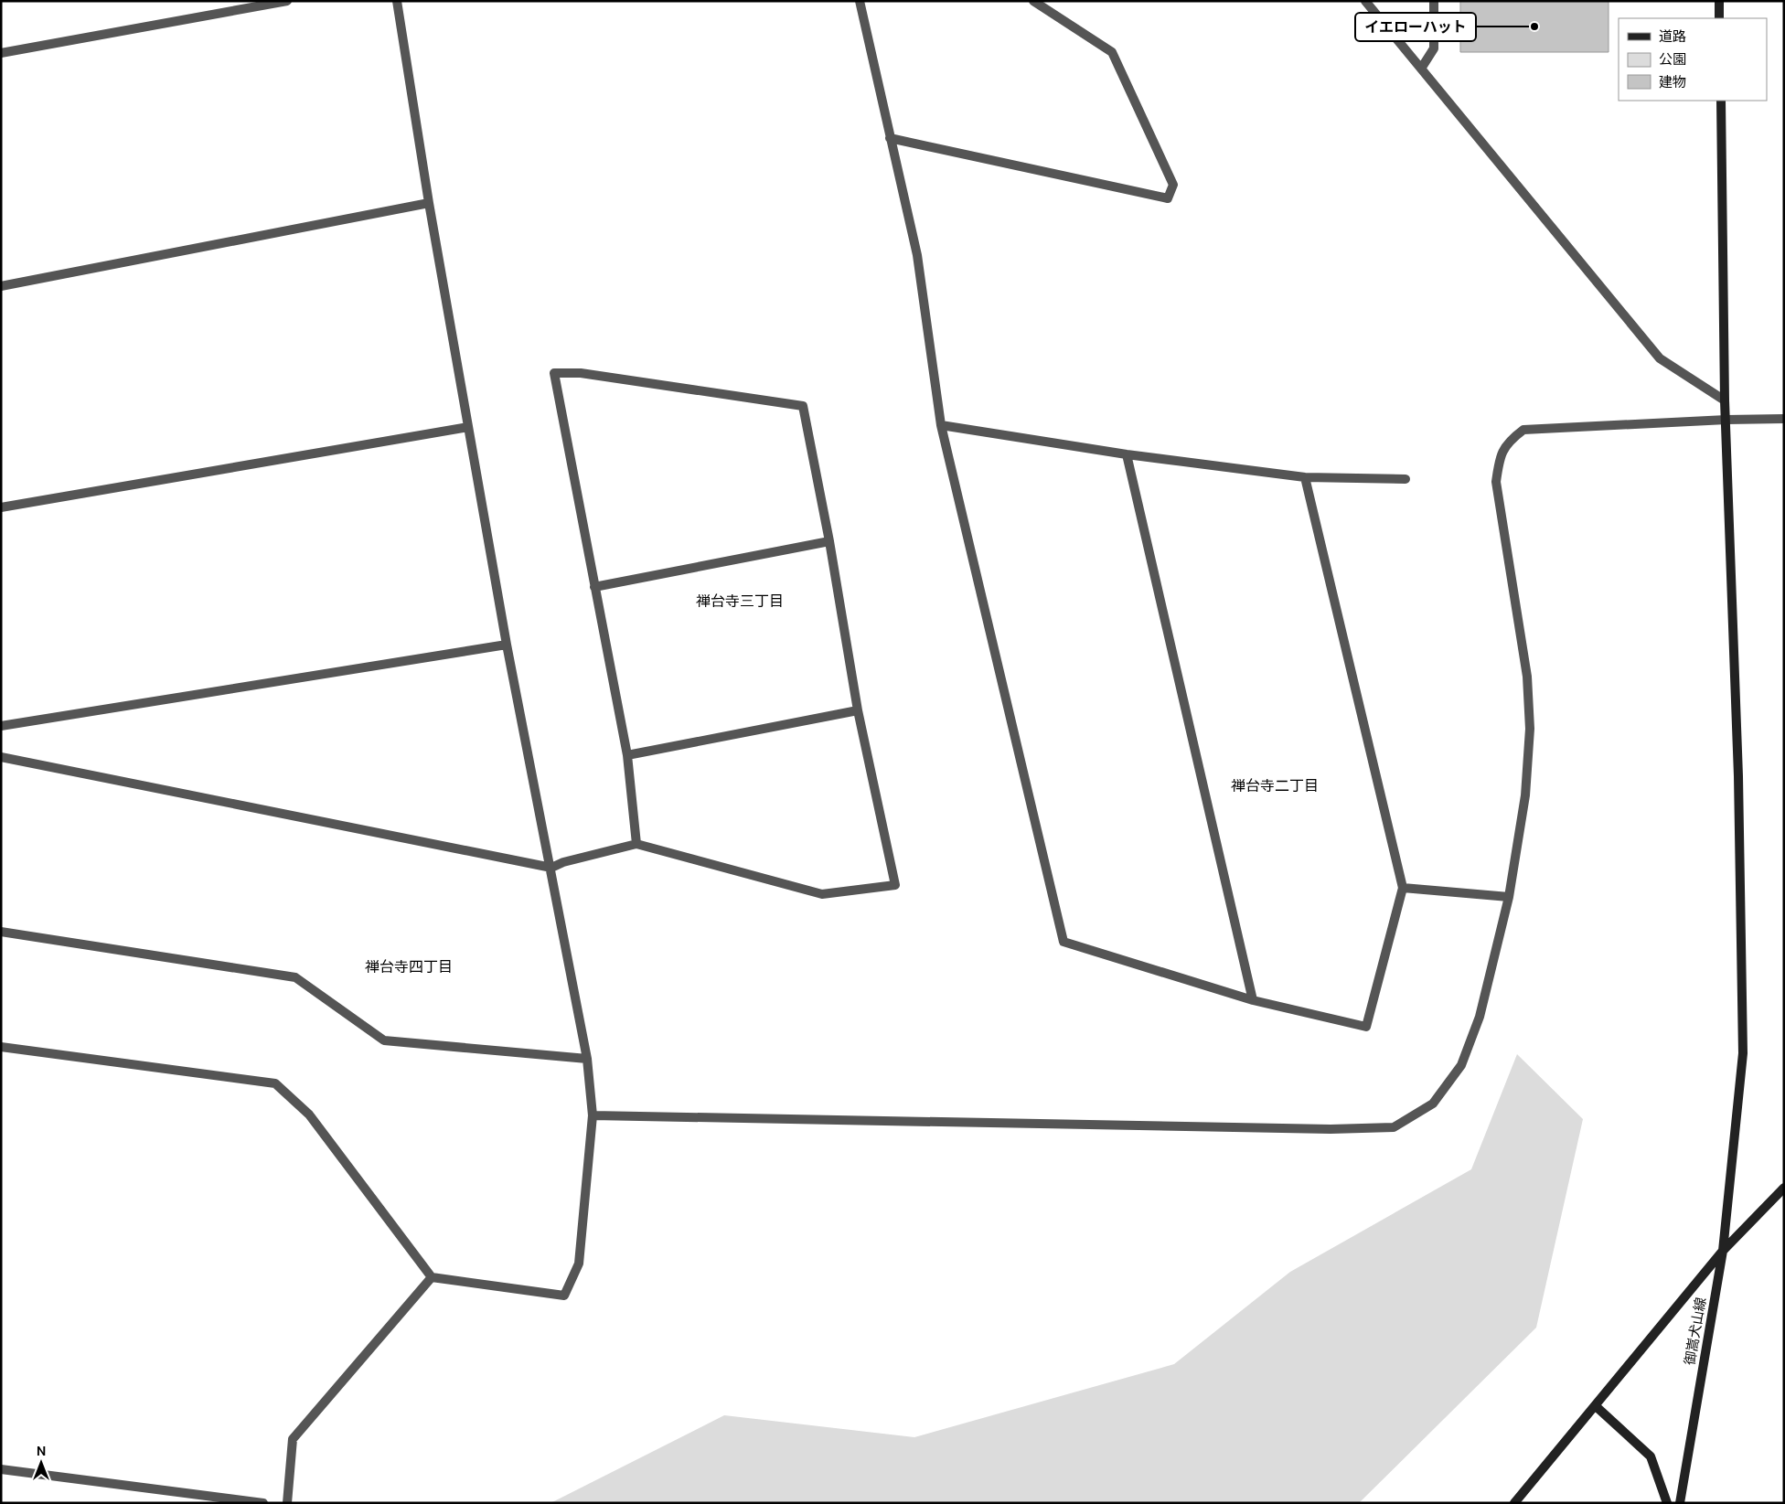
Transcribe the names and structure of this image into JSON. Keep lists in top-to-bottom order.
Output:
{
  "streets": {
    "street": ["御嵩犬山線"]
  },
  "districts": ["禅台寺三丁目", "禅台寺二丁目", "禅台寺四丁目"],
  "places": ["イエローハット"],
  "legend": ["道路", "公園", "建物"],
  "north": "top"
}
